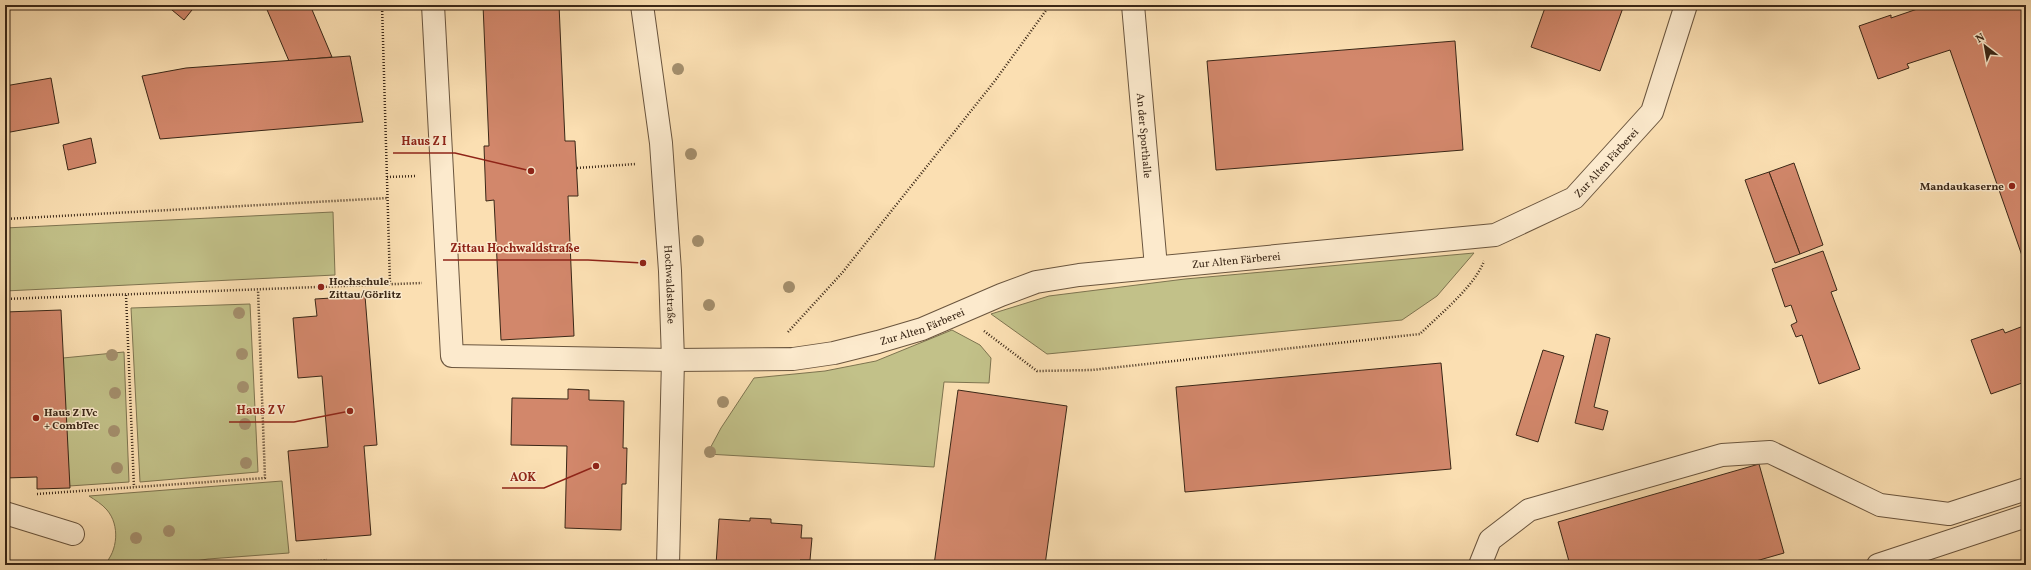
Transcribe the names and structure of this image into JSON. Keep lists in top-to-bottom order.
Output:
{
  "streets": {
    "street": ["An der Sporthalle", "Zur Alten Färberei", "Hochwaldstraße"]
  },
  "crossings": [
    ["An der Sporthalle", "Zur Alten Färberei"],
    ["Zur Alten Färberei", "Hochwaldstraße"]
  ],
  "places": [
    "Haus Z I",
    "Mandaukaserne",
    "Zittau Hochwaldstraße",
    "Hochschule Zittau/Görlitz",
    "Haus Z V",
    "Haus Z IVc + CombTec",
    "AOK"
  ],
  "north": "top left"
}
